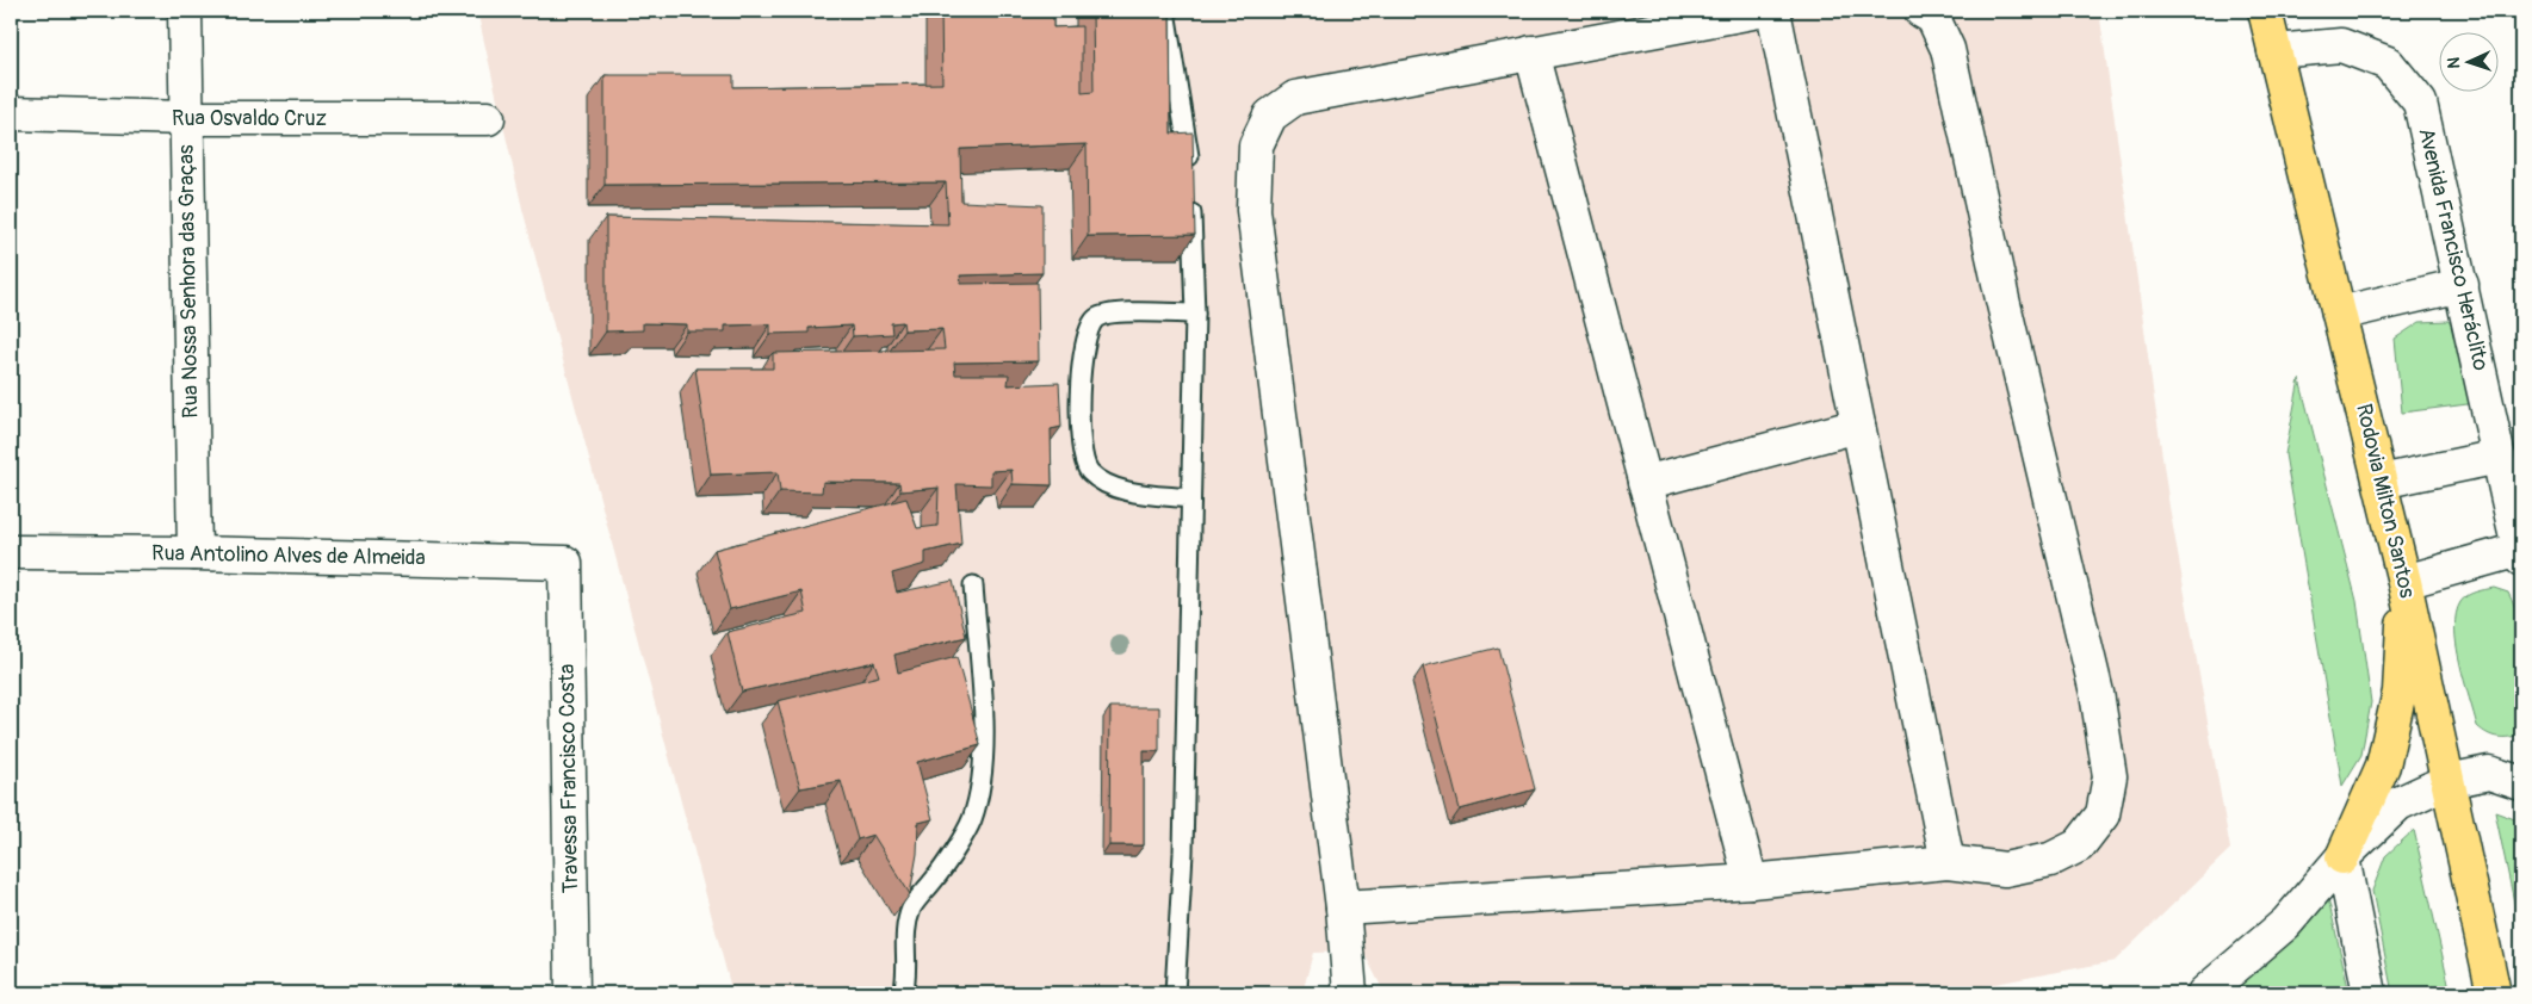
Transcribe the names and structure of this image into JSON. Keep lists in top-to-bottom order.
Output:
{
  "streets": {
    "highway": ["Rodovia Milton Santos"],
    "street": [
      "Rua Osvaldo Cruz",
      "Avenida Francisco Heráclito",
      "Rua Nossa Senhora das Graças",
      "Rua Antolino Alves de Almeida",
      "Travessa Francisco Costa"
    ]
  },
  "crossings": [
    ["Rua Osvaldo Cruz", "Rua Nossa Senhora das Graças"],
    ["Avenida Francisco Heráclito", "Rodovia Milton Santos"],
    ["Rua Nossa Senhora das Graças", "Rua Antolino Alves de Almeida"],
    ["Rua Antolino Alves de Almeida", "Travessa Francisco Costa"]
  ],
  "north": "left"
}
